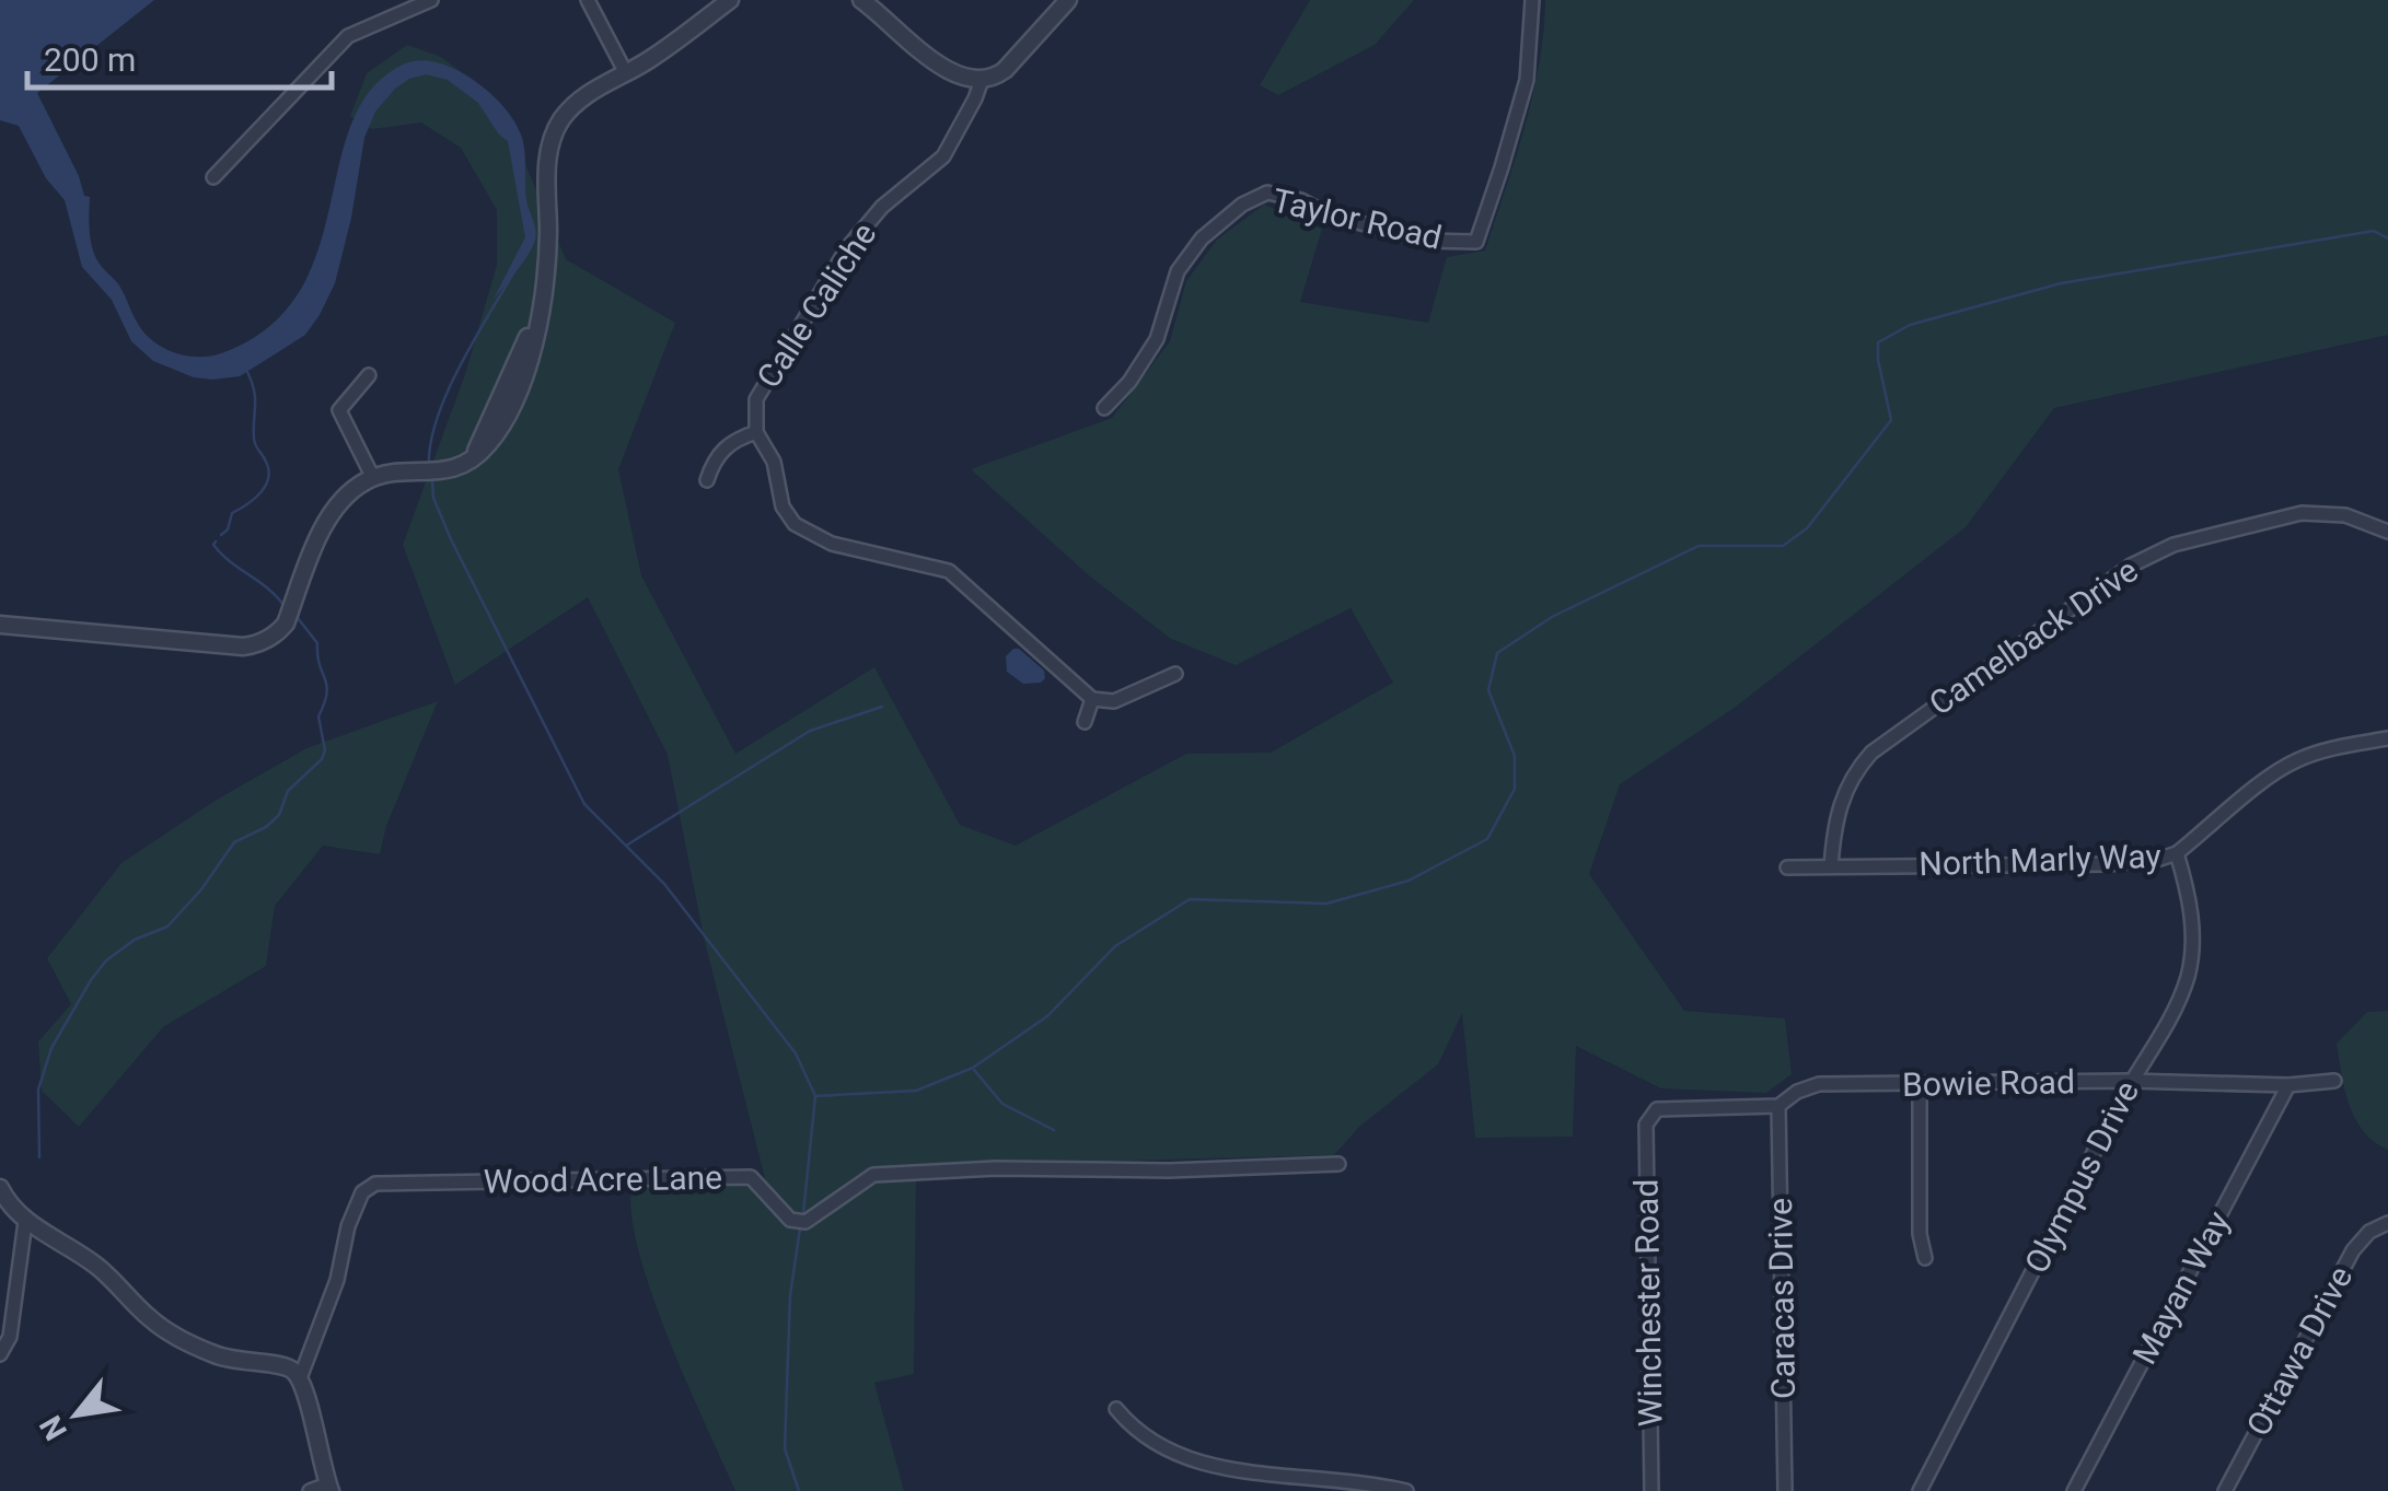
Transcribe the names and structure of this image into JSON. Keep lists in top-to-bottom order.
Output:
{
  "streets": {
    "street": [
      "Taylor Road",
      "Calle Caliche",
      "Camelback Drive",
      "North Marly Way",
      "Bowie Road",
      "Olympus Drive",
      "Wood Acre Lane",
      "Mayan Way",
      "Caracas Drive",
      "Winchester Road",
      "Ottawa Drive"
    ]
  },
  "crossings": [
    ["Camelback Drive", "North Marly Way"],
    ["North Marly Way", "Olympus Drive"],
    ["Bowie Road", "Olympus Drive"],
    ["Bowie Road", "Mayan Way"],
    ["Bowie Road", "Caracas Drive"],
    ["Bowie Road", "Winchester Road"]
  ],
  "scale_bar": "200 m",
  "north": "bottom left"
}
